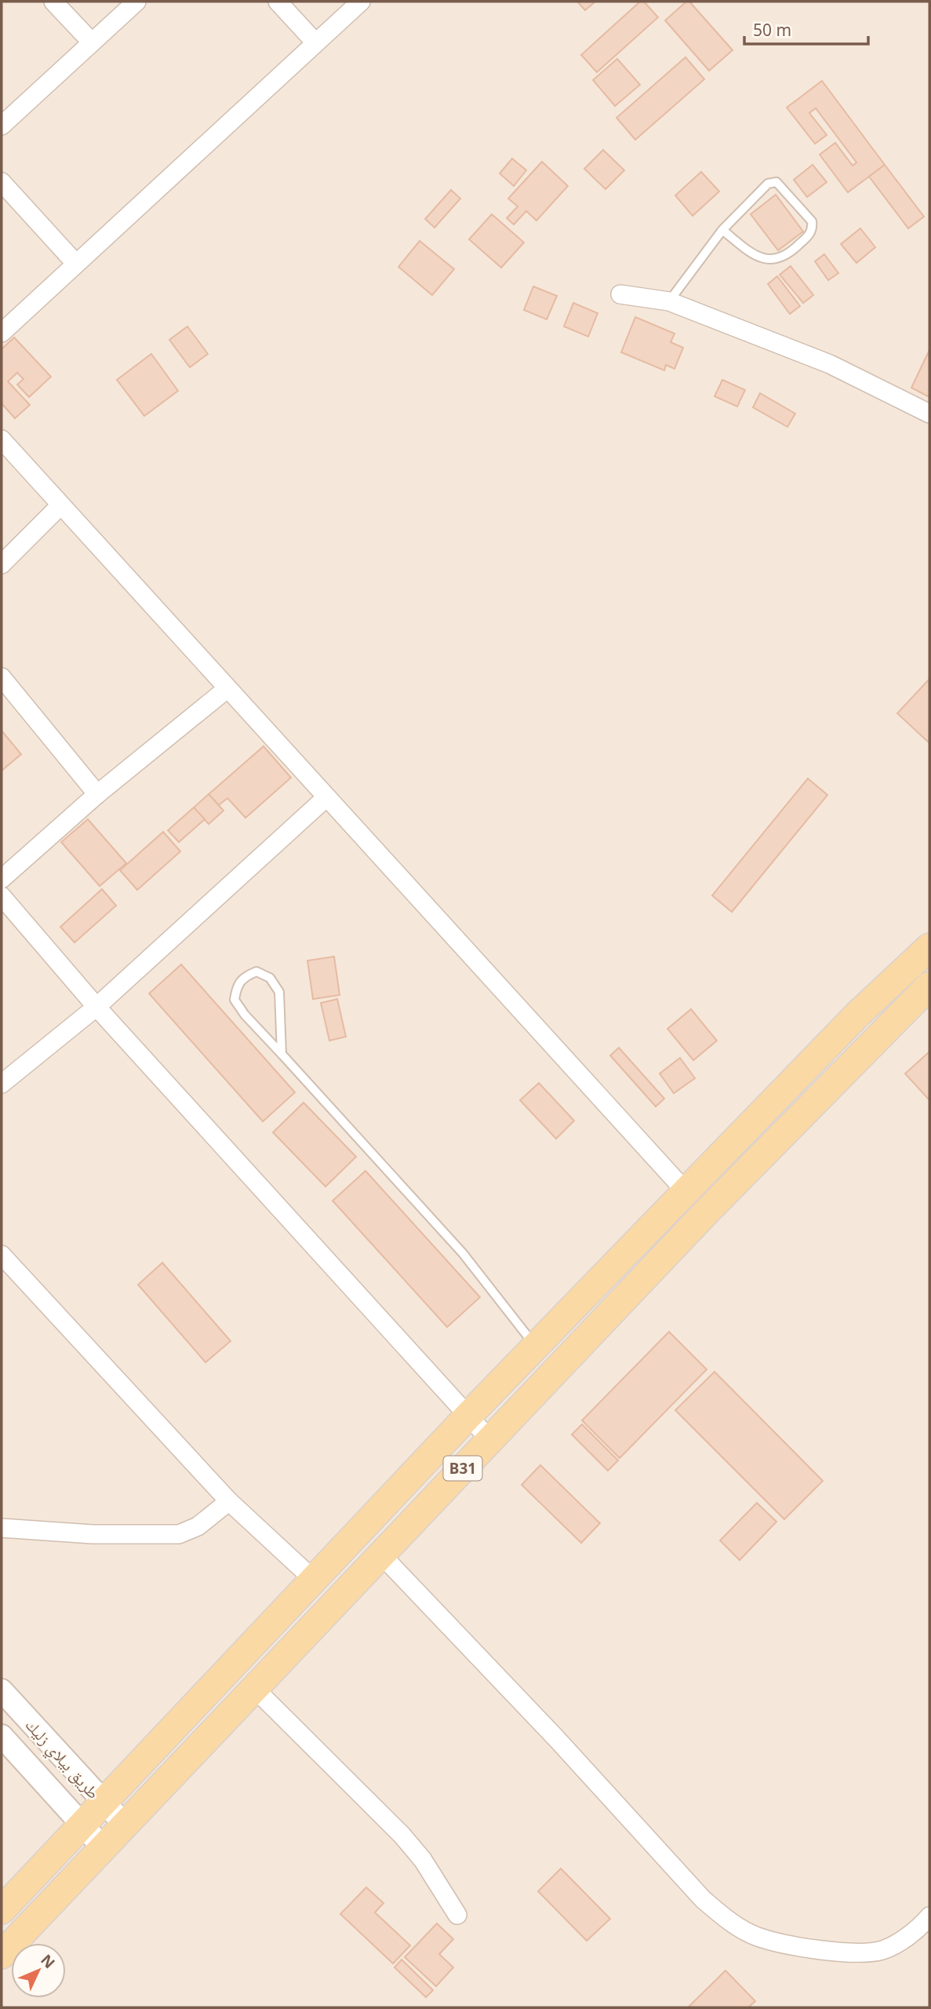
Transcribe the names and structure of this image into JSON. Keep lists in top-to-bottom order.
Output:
{
  "streets": {
    "main road": ["B31"],
    "street": ["طريق بيلاي زليك"]
  },
  "crossings": [
    ["B31", "طريق بيلاي زليك"]
  ],
  "scale_bar": "50 m",
  "north": "top right"
}
